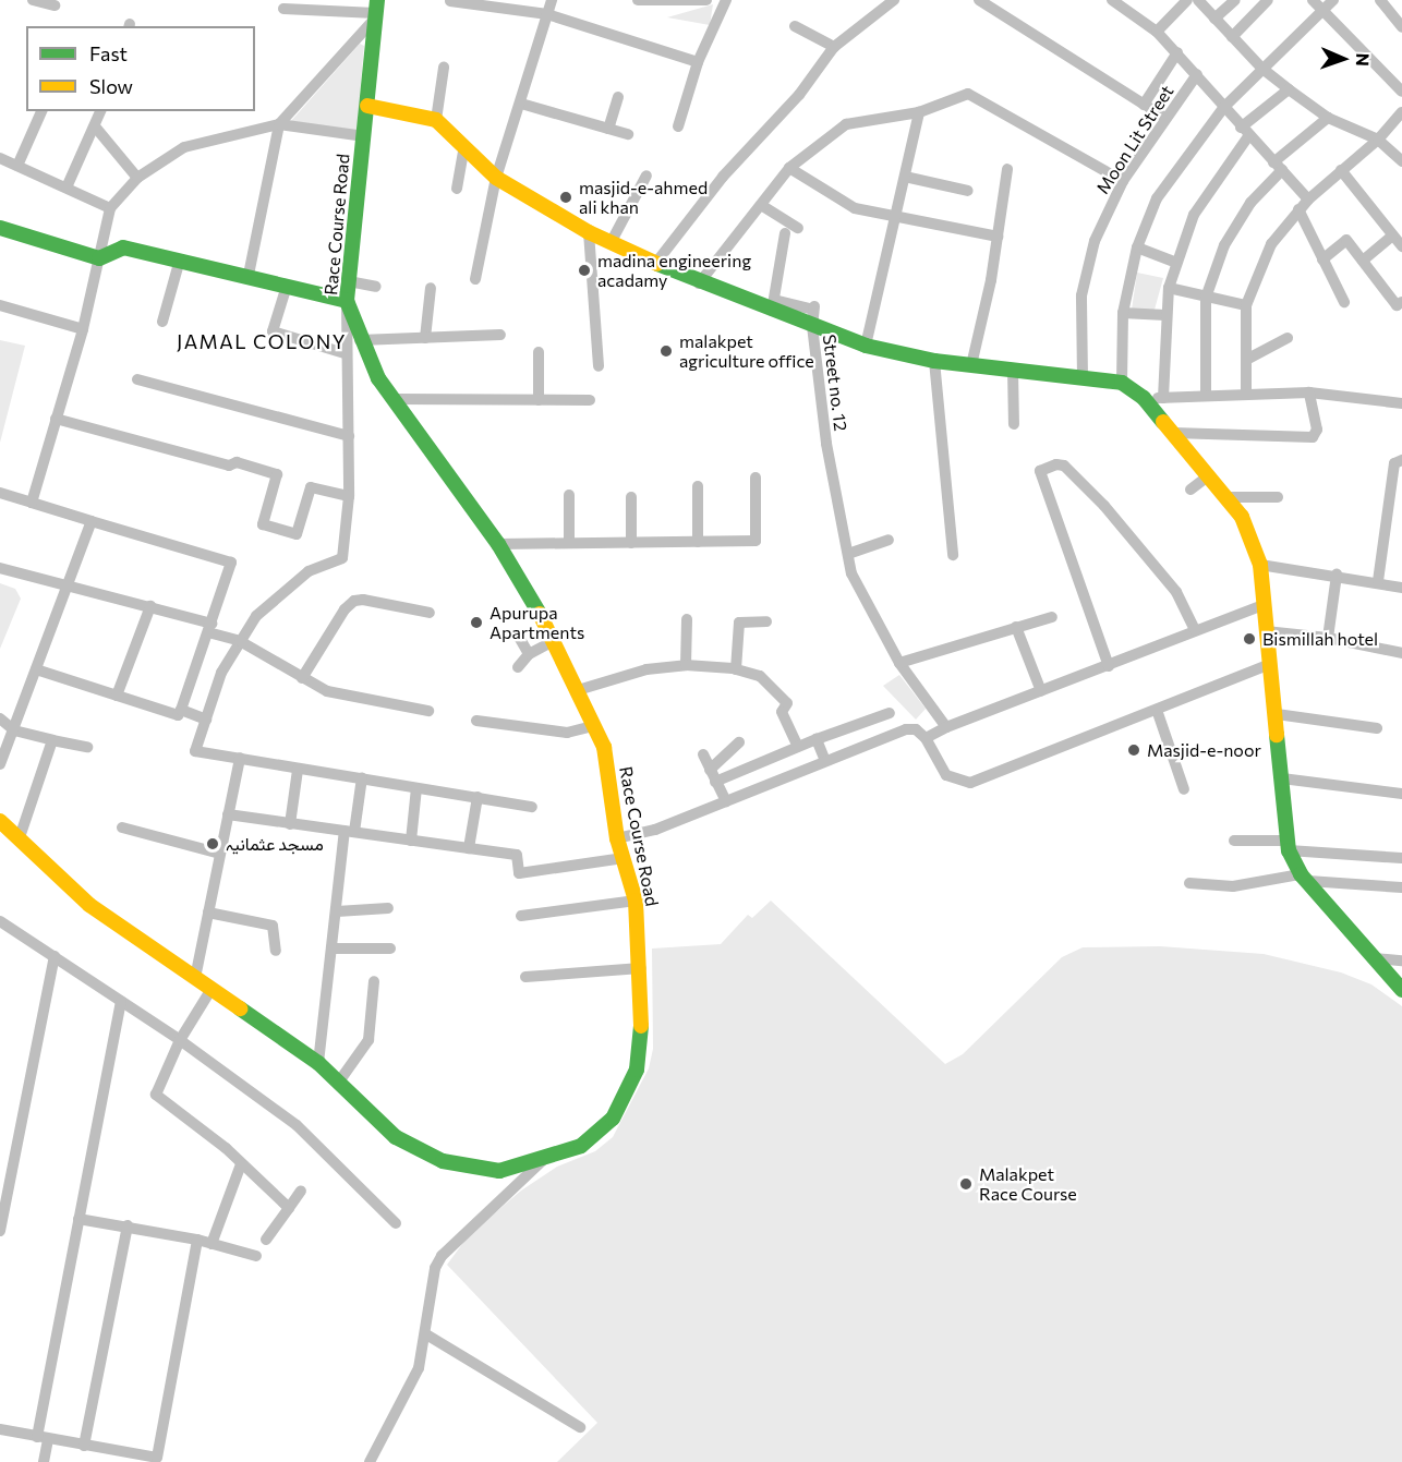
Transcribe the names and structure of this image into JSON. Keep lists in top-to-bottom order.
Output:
{
  "streets": {
    "street": ["Moon Lit Street", "Race Course Road", "Street no. 12"]
  },
  "districts": ["JAMAL COLONY"],
  "places": [
    "masjid-e-ahmed ali khan",
    "madina engineering acadamy",
    "malakpet agriculture office",
    "Apurupa Apartments",
    "Bismillah hotel",
    "Masjid-e-noor",
    "مسجد عثمانیہ",
    "Malakpet Race Course"
  ],
  "legend": ["Fast", "Slow"],
  "north": "right"
}
